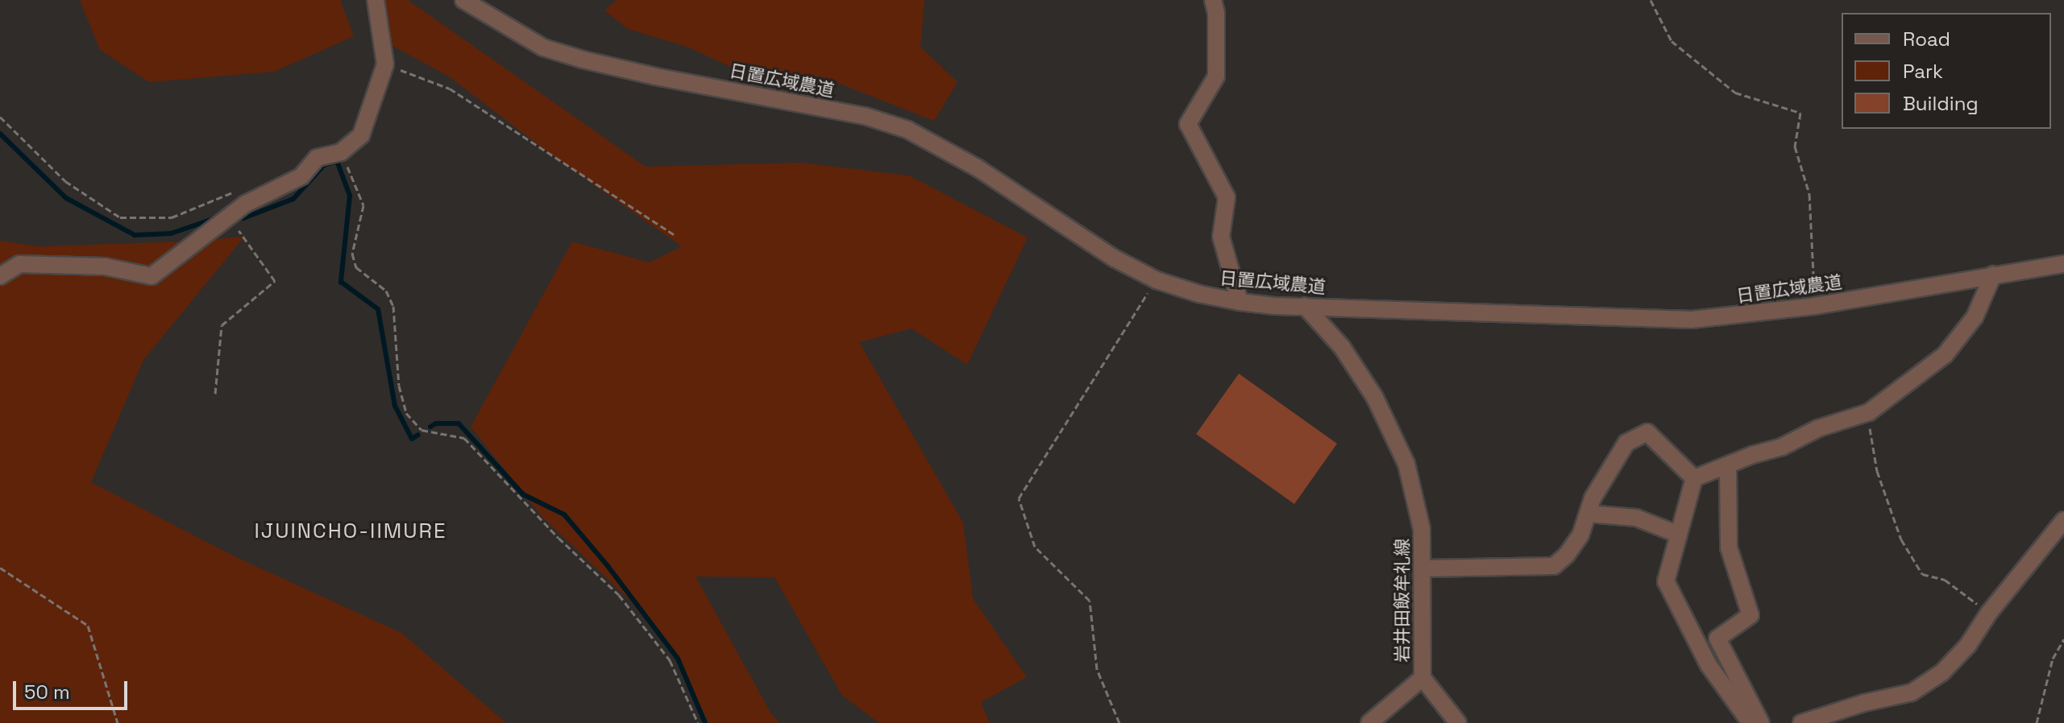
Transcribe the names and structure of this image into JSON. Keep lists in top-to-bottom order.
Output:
{
  "streets": {
    "street": ["日置広域農道", "岩井田飯牟礼線"]
  },
  "crossings": [
    ["日置広域農道", "岩井田飯牟礼線"]
  ],
  "districts": ["IJUINCHO-IIMURE"],
  "legend": ["Road", "Park", "Building"],
  "scale_bar": "50 m"
}
